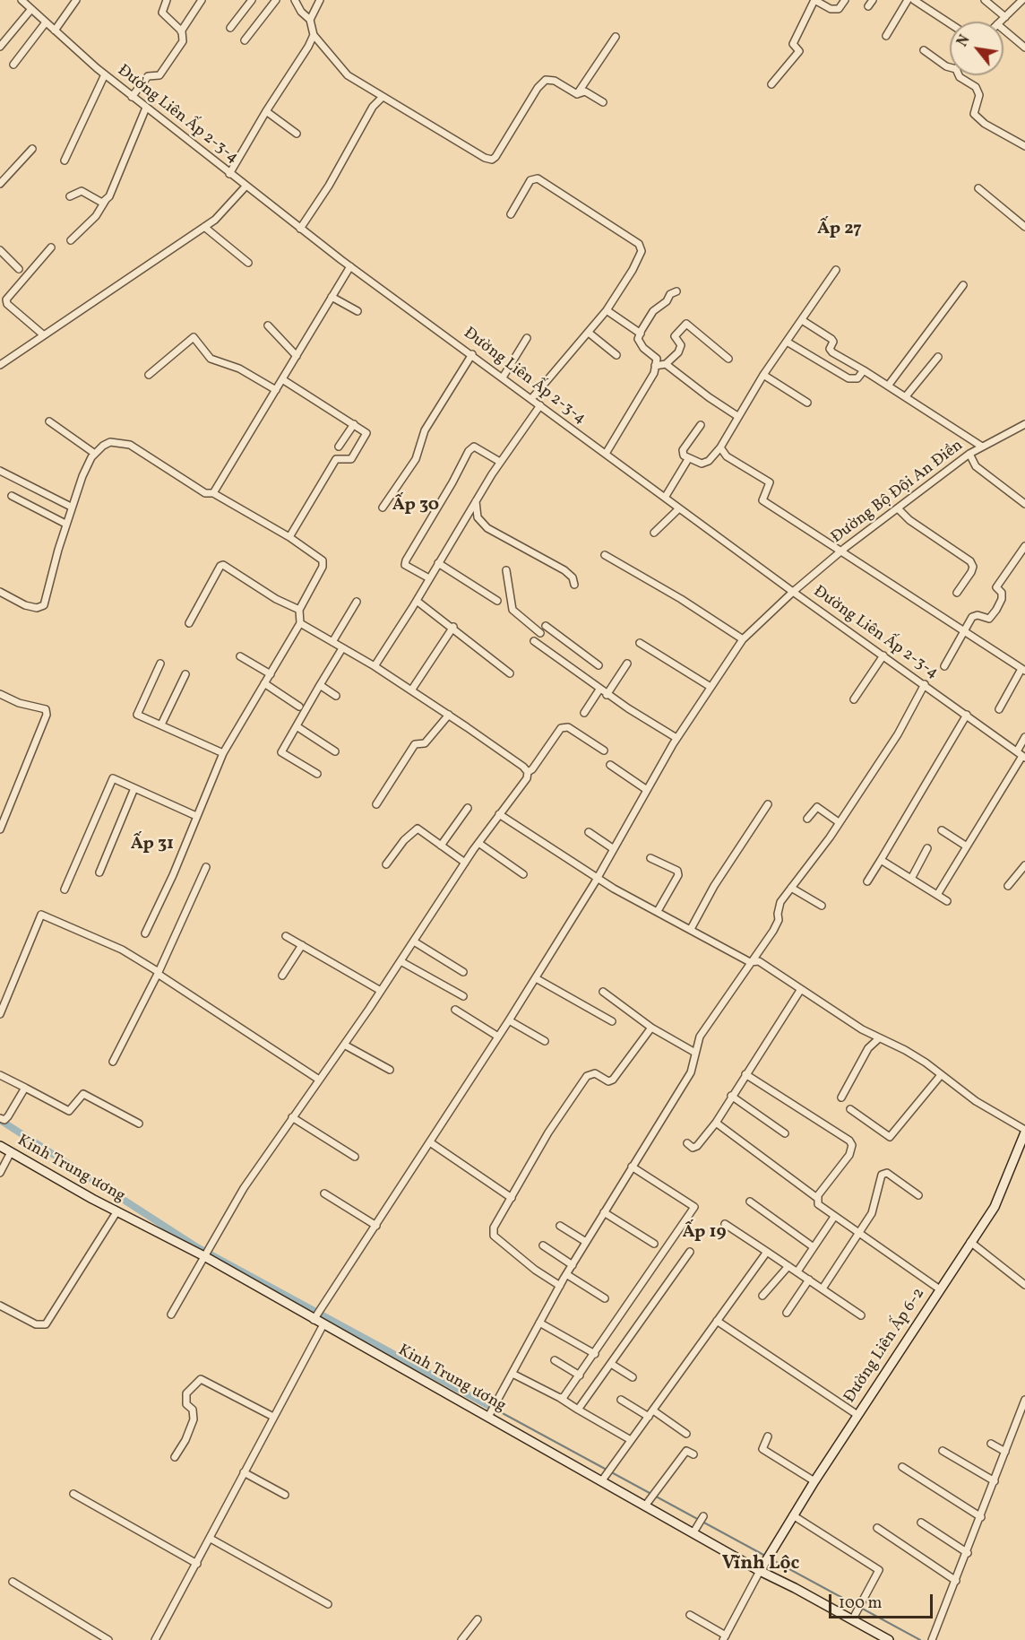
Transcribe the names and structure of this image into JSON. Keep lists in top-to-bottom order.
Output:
{
  "streets": {
    "street": [
      "Đường Liên Ấp 2-3-4",
      "Đường Bộ Đội An Điền",
      "Kinh Trung ương",
      "Đường Liên Ấp 6-2"
    ]
  },
  "crossings": [
    ["Đường Liên Ấp 2-3-4", "Đường Bộ Đội An Điền"],
    ["Đường Bộ Đội An Điền", "Kinh Trung ương"],
    ["Kinh Trung ương", "Đường Liên Ấp 6-2"]
  ],
  "districts": [
    "Ấp 27",
    "Ấp 30",
    "Ấp 31",
    "Ấp 19",
    "Vĩnh Lộc"
  ],
  "scale_bar": "100 m",
  "north": "top left"
}
